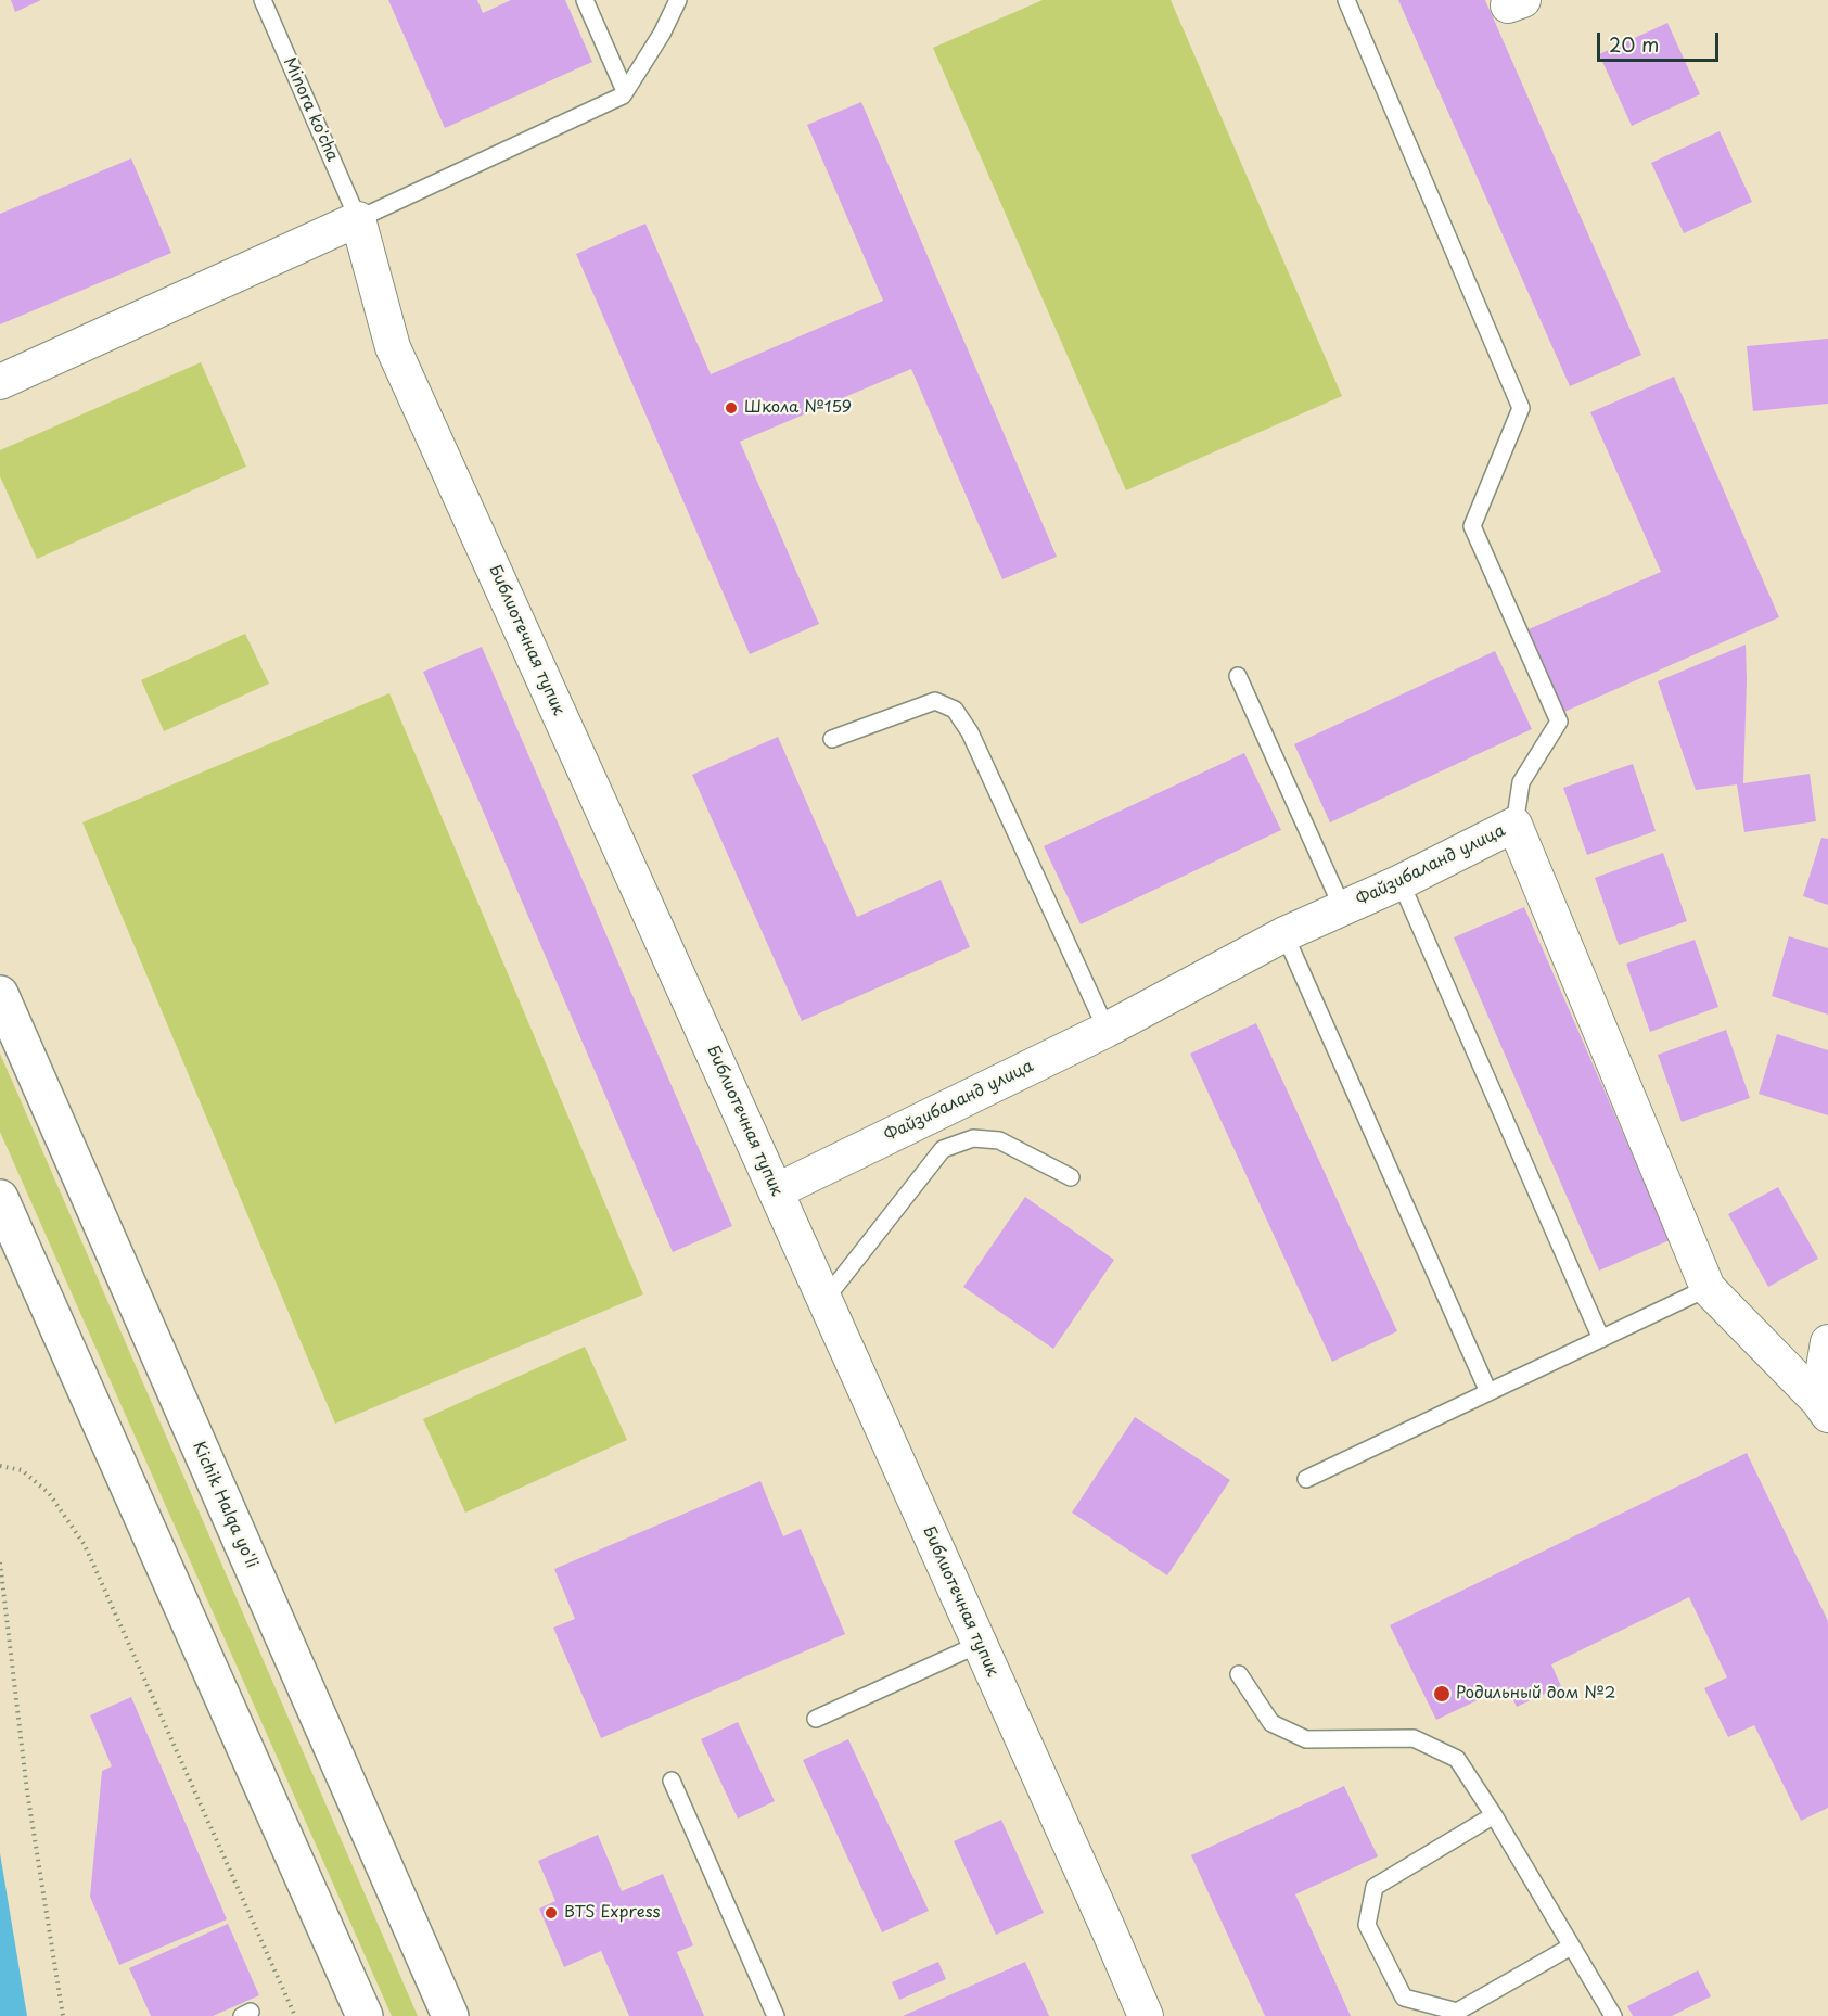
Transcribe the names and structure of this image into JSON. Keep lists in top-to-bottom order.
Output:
{
  "streets": {
    "highway": ["Kichik Halqa yo'li"],
    "street": ["Библиотечная тупик", "Файзибаланд улица"],
    "lane": ["Minora ko'cha"]
  },
  "crossings": [
    ["Minora ko'cha", "Библиотечная тупик"],
    ["Библиотечная тупик", "Файзибаланд улица"]
  ],
  "places": ["Школа №159", "Родильный дом №2", "BTS Express"],
  "scale_bar": "20 m"
}
